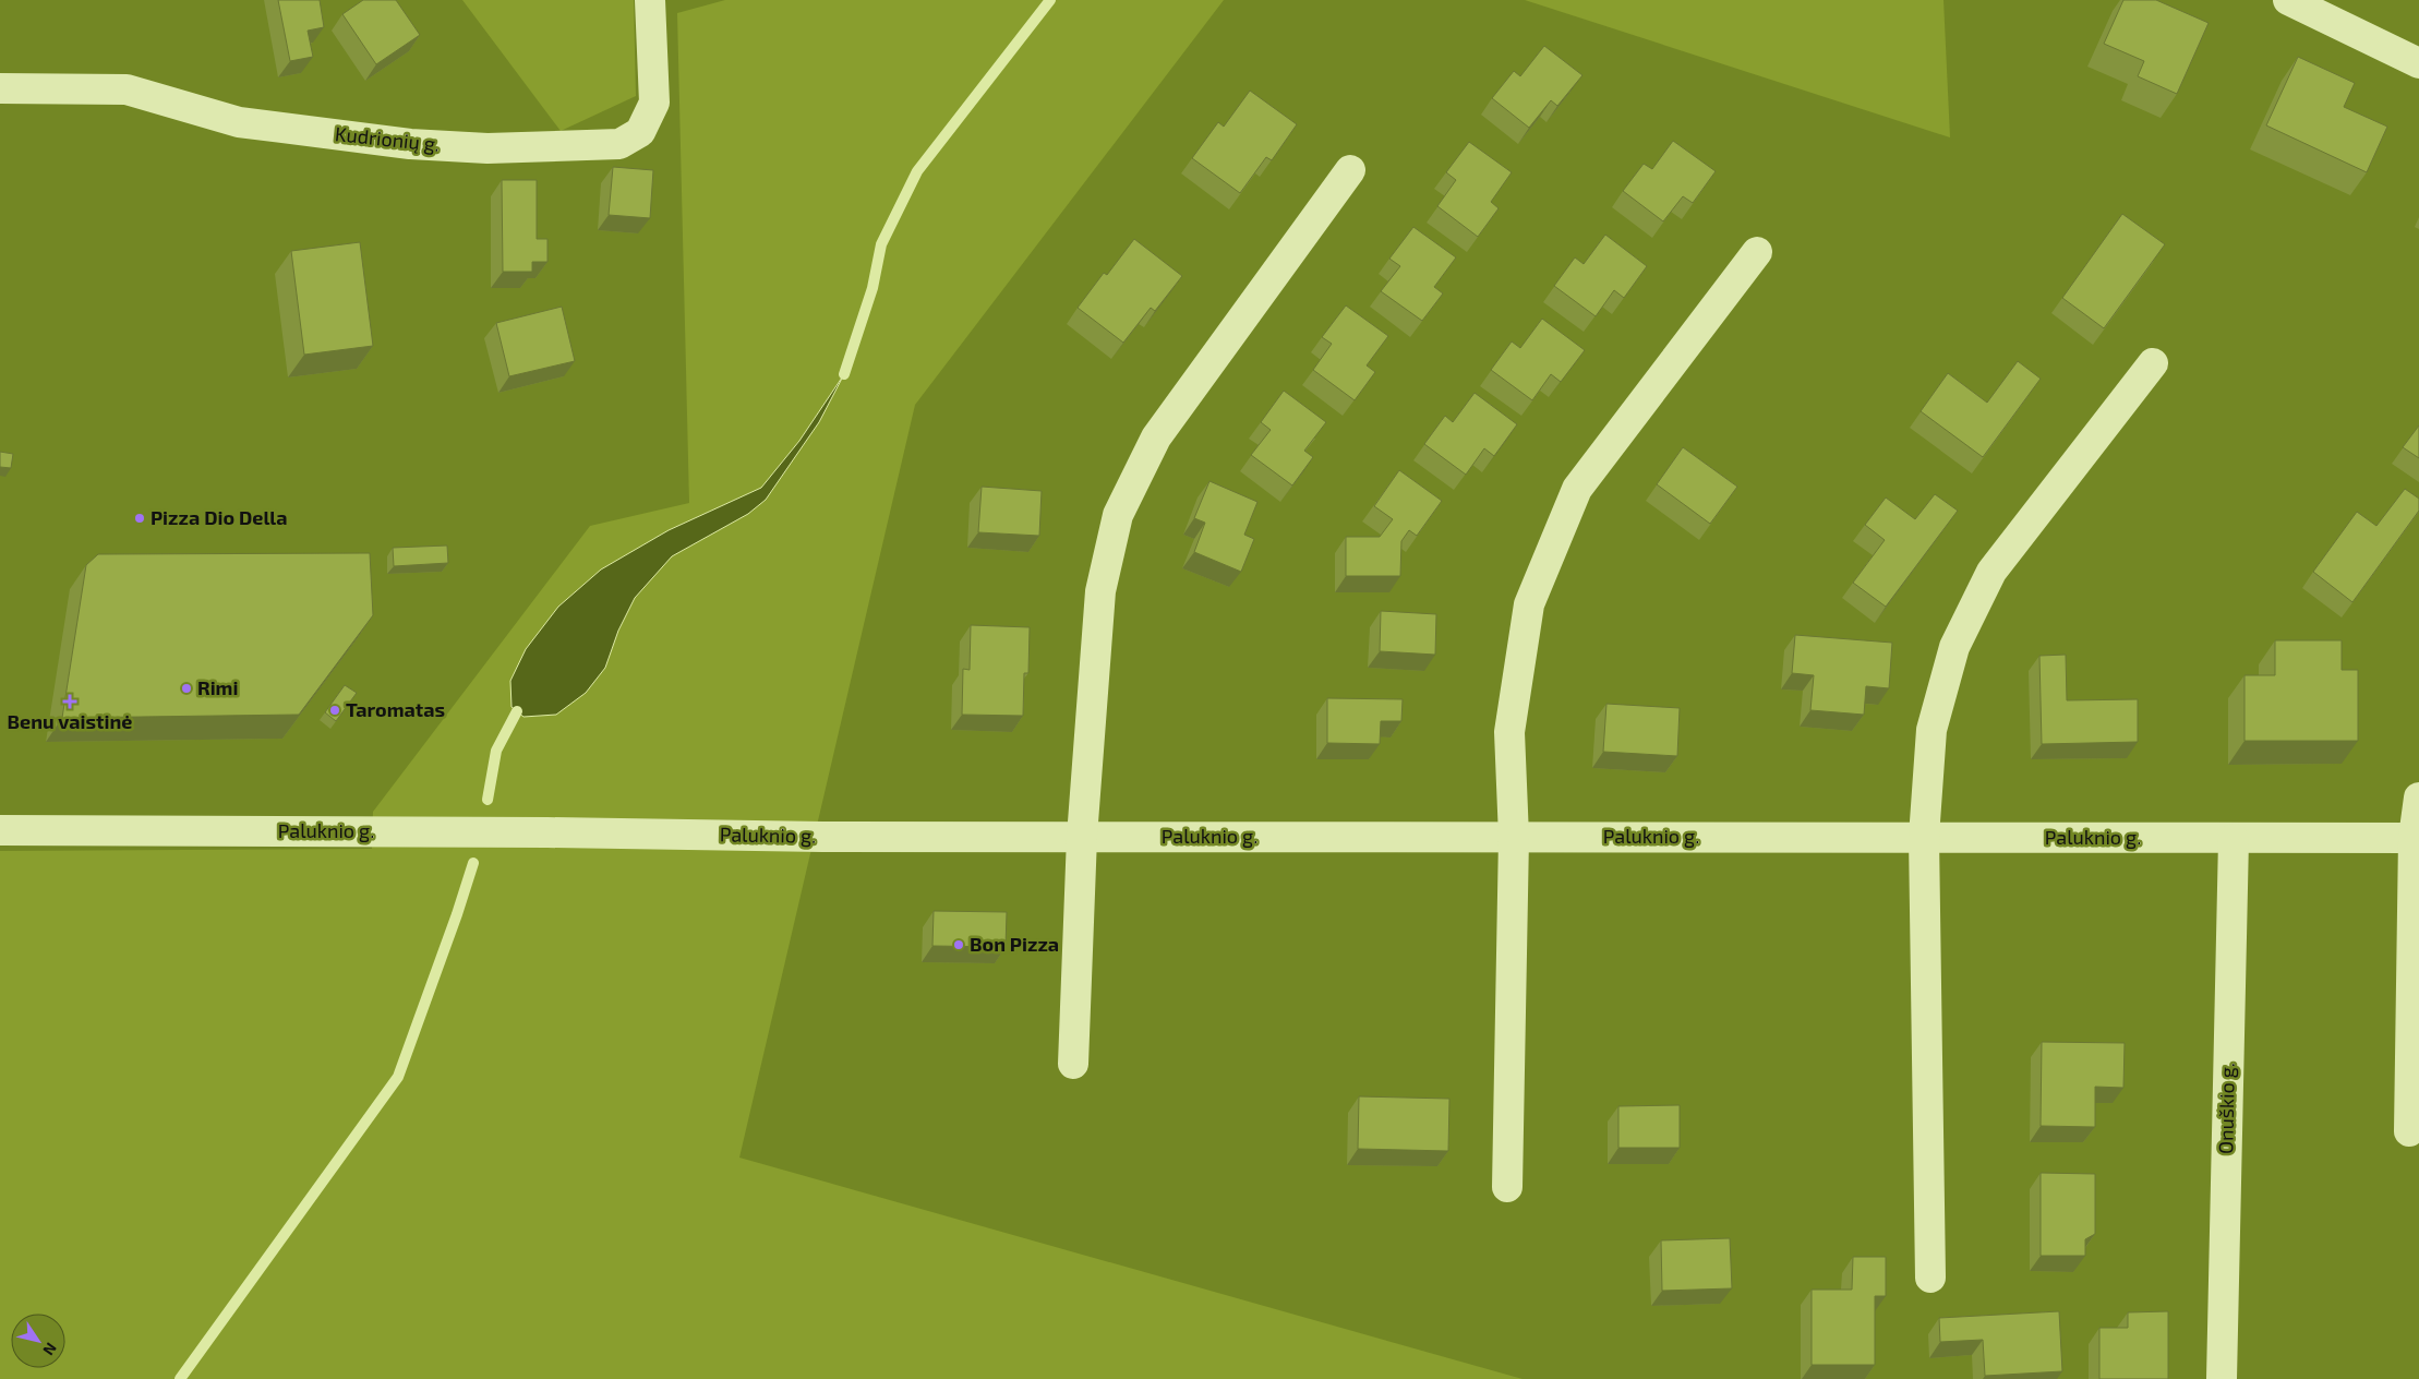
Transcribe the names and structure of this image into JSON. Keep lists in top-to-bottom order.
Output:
{
  "streets": {
    "street": ["Kudrionių g.", "Paluknio g.", "Onuškio g."]
  },
  "crossings": [
    ["Paluknio g.", "Onuškio g."]
  ],
  "places": {
    "other": [
      "Pizza Dio Della",
      "Rimi",
      "Taromatas",
      "Bon Pizza"
    ],
    "health": ["Benu vaistinė"]
  },
  "north": "bottom right"
}
